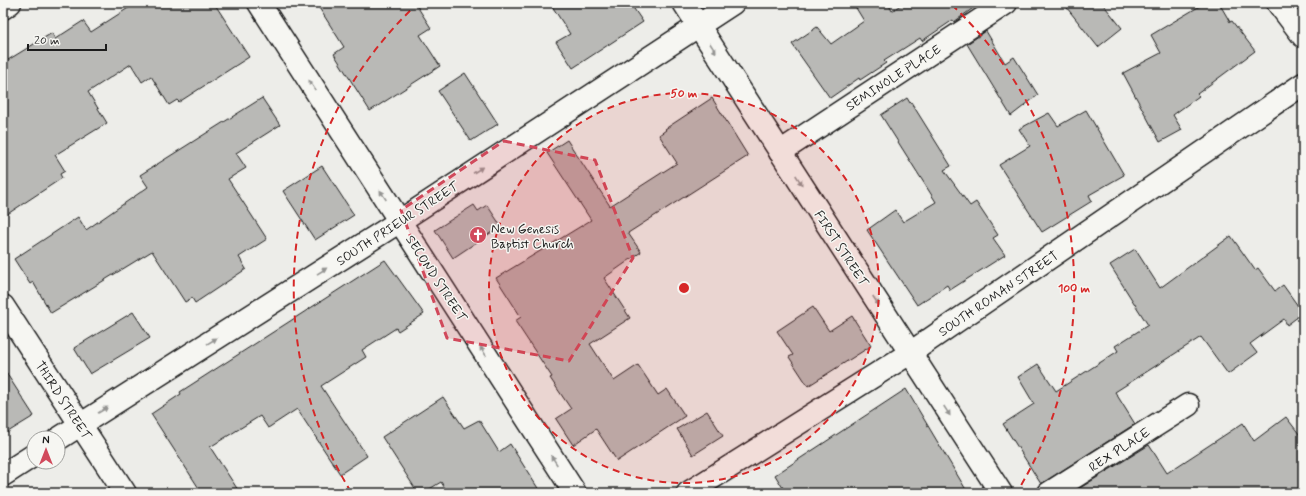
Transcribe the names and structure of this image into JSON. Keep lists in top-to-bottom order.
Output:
{
  "streets": {
    "street": [
      "SEMINOLE PLACE",
      "SOUTH PRIEUR STREET",
      "FIRST STREET",
      "SECOND STREET",
      "SOUTH ROMAN STREET",
      "THIRD STREET",
      "REX PLACE"
    ]
  },
  "crossings": [
    ["SEMINOLE PLACE", "FIRST STREET"],
    ["SOUTH PRIEUR STREET", "FIRST STREET"],
    ["SOUTH PRIEUR STREET", "SECOND STREET"],
    ["SOUTH PRIEUR STREET", "THIRD STREET"],
    ["FIRST STREET", "SOUTH ROMAN STREET"]
  ],
  "one_way": ["SOUTH PRIEUR STREET", "FIRST STREET", "SECOND STREET"],
  "places": {
    "church": ["New Genesis Baptist Church"]
  },
  "scale_bar": "20 m",
  "north": "top",
  "rings": ["50 m", "100 m"]
}
